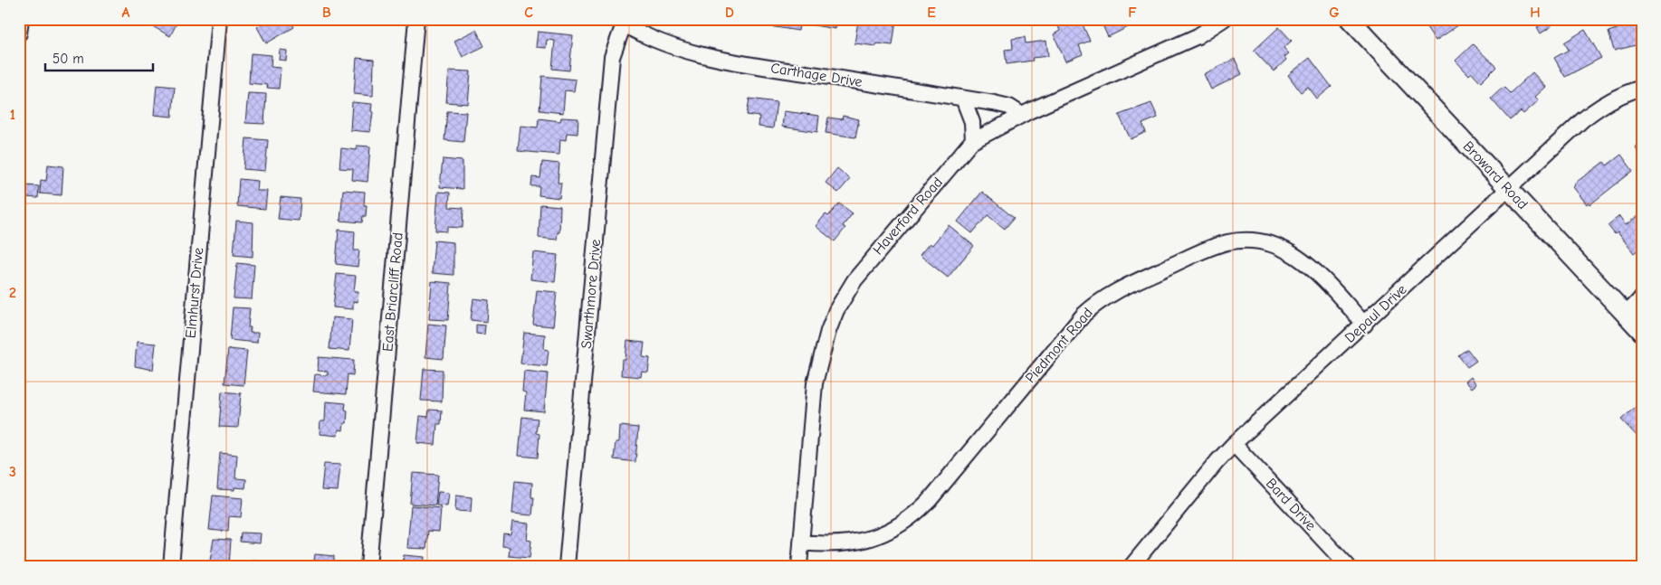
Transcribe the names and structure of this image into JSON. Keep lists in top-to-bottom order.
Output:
{
  "streets": {
    "main road": ["Broward Road"],
    "street": [
      "Carthage Drive",
      "Haverford Road",
      "East Briarcliff Road",
      "Elmhurst Drive",
      "Swarthmore Drive",
      "Depaul Drive",
      "Piedmont Road",
      "Bard Drive"
    ]
  },
  "crossings": [
    ["Carthage Drive", "Haverford Road"],
    ["Carthage Drive", "Swarthmore Drive"],
    ["Broward Road", "Depaul Drive"],
    ["Haverford Road", "Piedmont Road"],
    ["Depaul Drive", "Piedmont Road"],
    ["Depaul Drive", "Bard Drive"]
  ],
  "scale_bar": "50 m",
  "grid": {
    "columns": [
      "A",
      "B",
      "C",
      "D",
      "E",
      "F",
      "G",
      "H"
    ],
    "rows": ["1", "2", "3"]
  }
}
